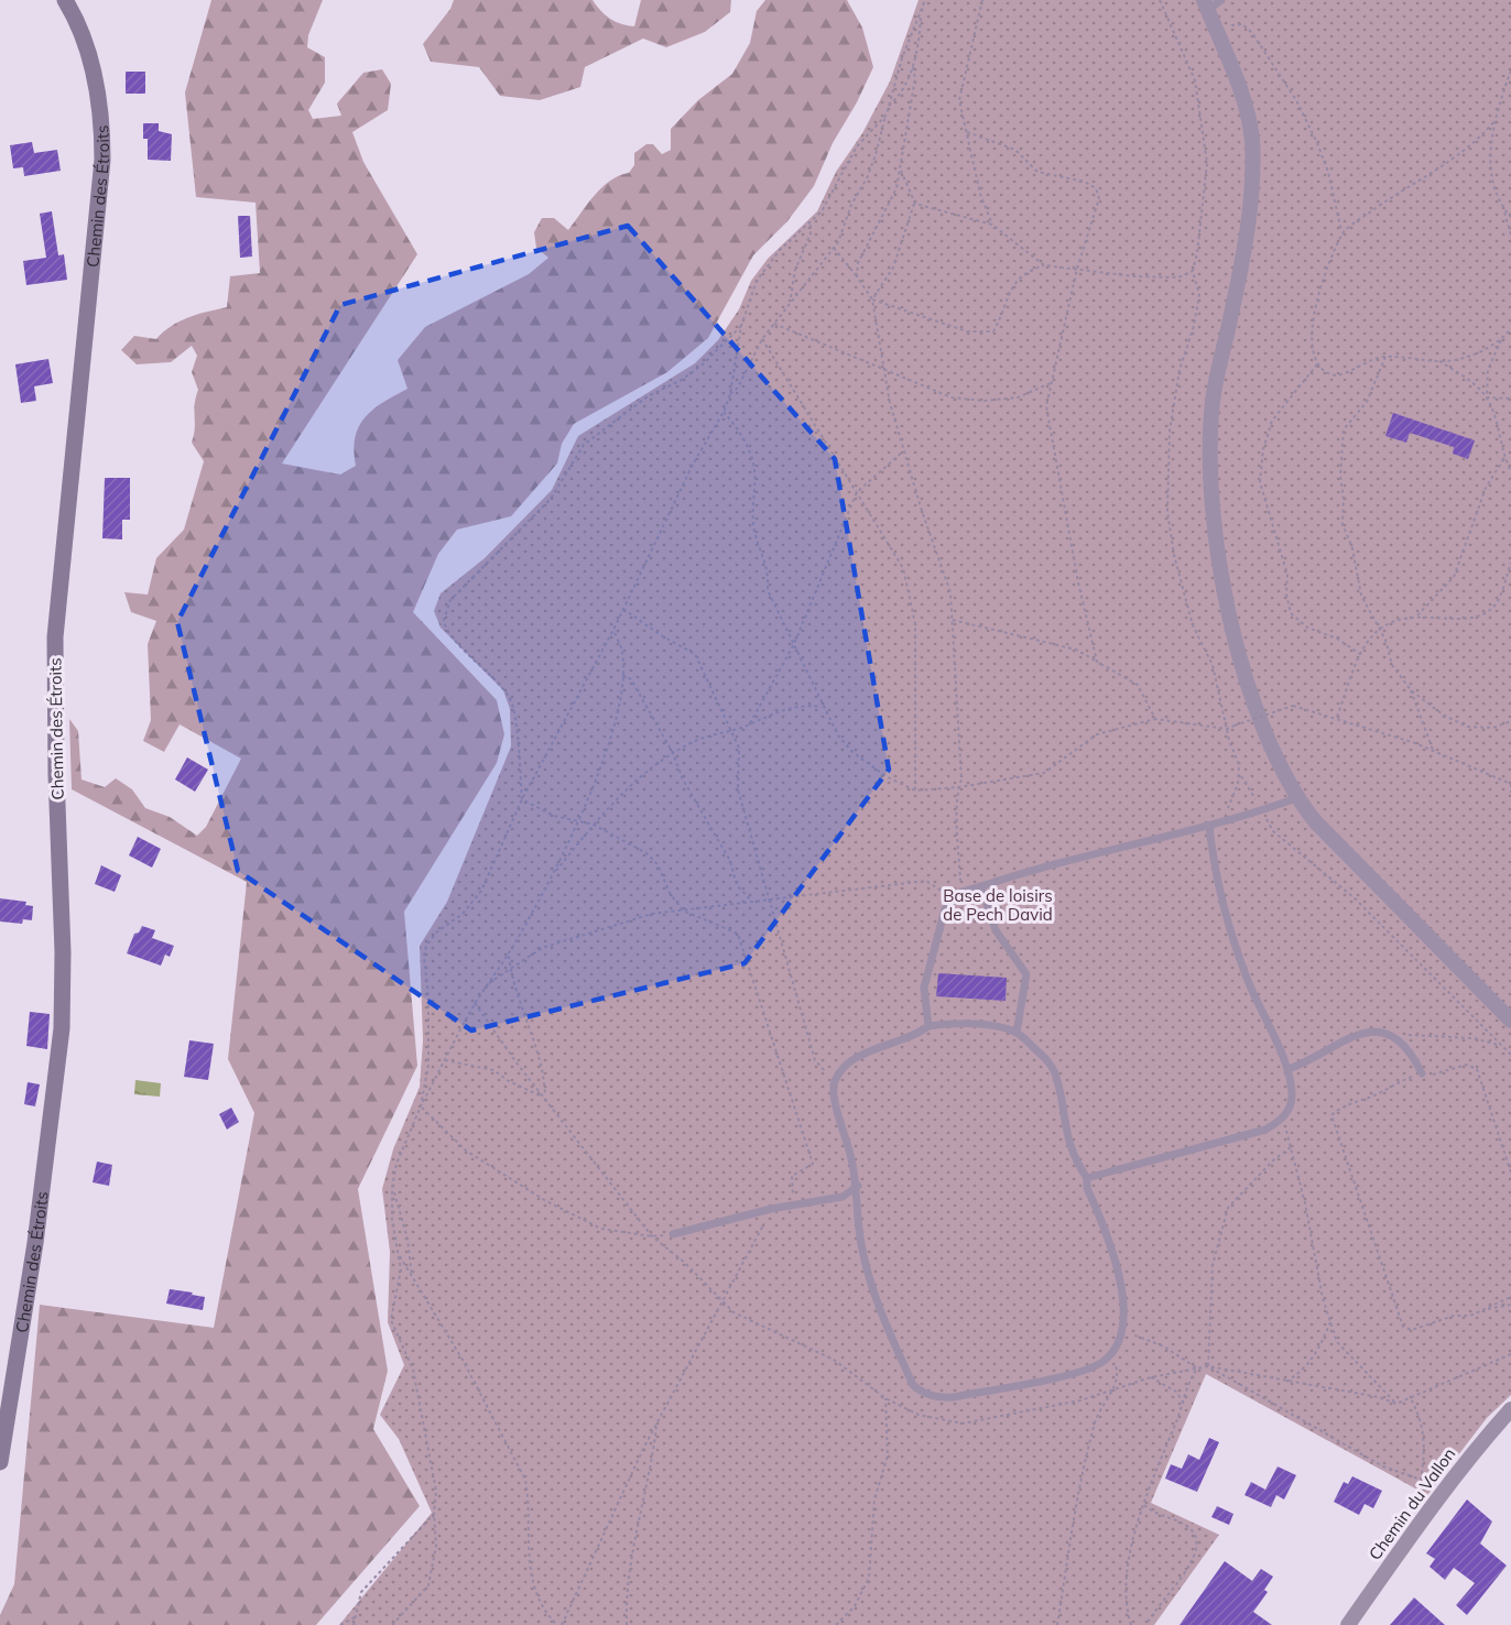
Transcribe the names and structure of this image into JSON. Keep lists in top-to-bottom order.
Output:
{
  "streets": {
    "main road": ["Chemin des Étroits"],
    "street": ["Chemin du Vallon"]
  },
  "parks": ["Base de loisirs de Pech David"]
}
